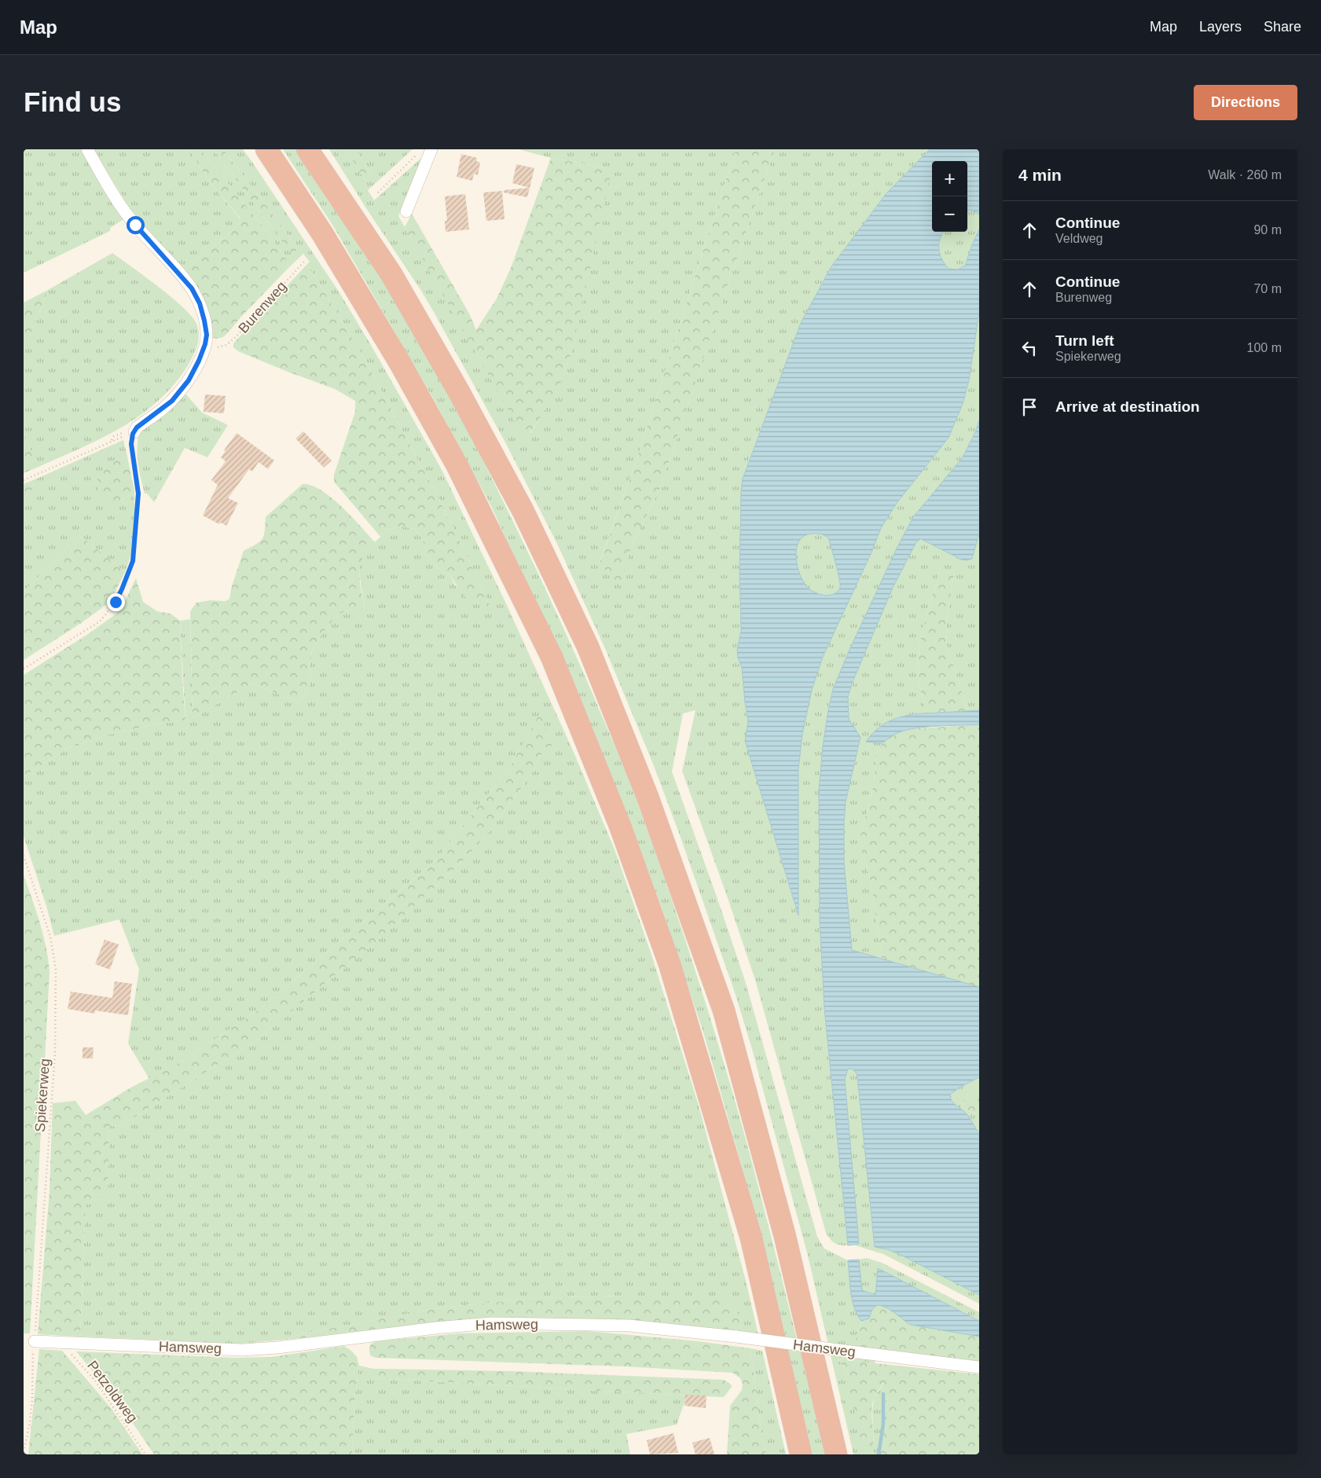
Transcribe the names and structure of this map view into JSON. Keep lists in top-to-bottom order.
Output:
{
  "streets": {
    "street": ["Hamsweg"],
    "path": ["Burenweg", "Spiekerweg", "Petzoldweg"]
  },
  "crossings": [
    ["Spiekerweg", "Hamsweg"],
    ["Hamsweg", "Petzoldweg"]
  ],
  "page": {
    "header": "Map",
    "nav": ["Map", "Layers", "Share"],
    "buttons": "Directions",
    "title": "Find us",
    "heading": ["4 min", "Walk · 260 m"],
    "map_buttons": ["+", "−"],
    "list": [
      ["Continue", "Veldweg", "90 m"],
      ["Continue", "Burenweg", "70 m"],
      ["Turn left", "Spiekerweg", "100 m"],
      "Arrive at destination"
    ]
  }
}
